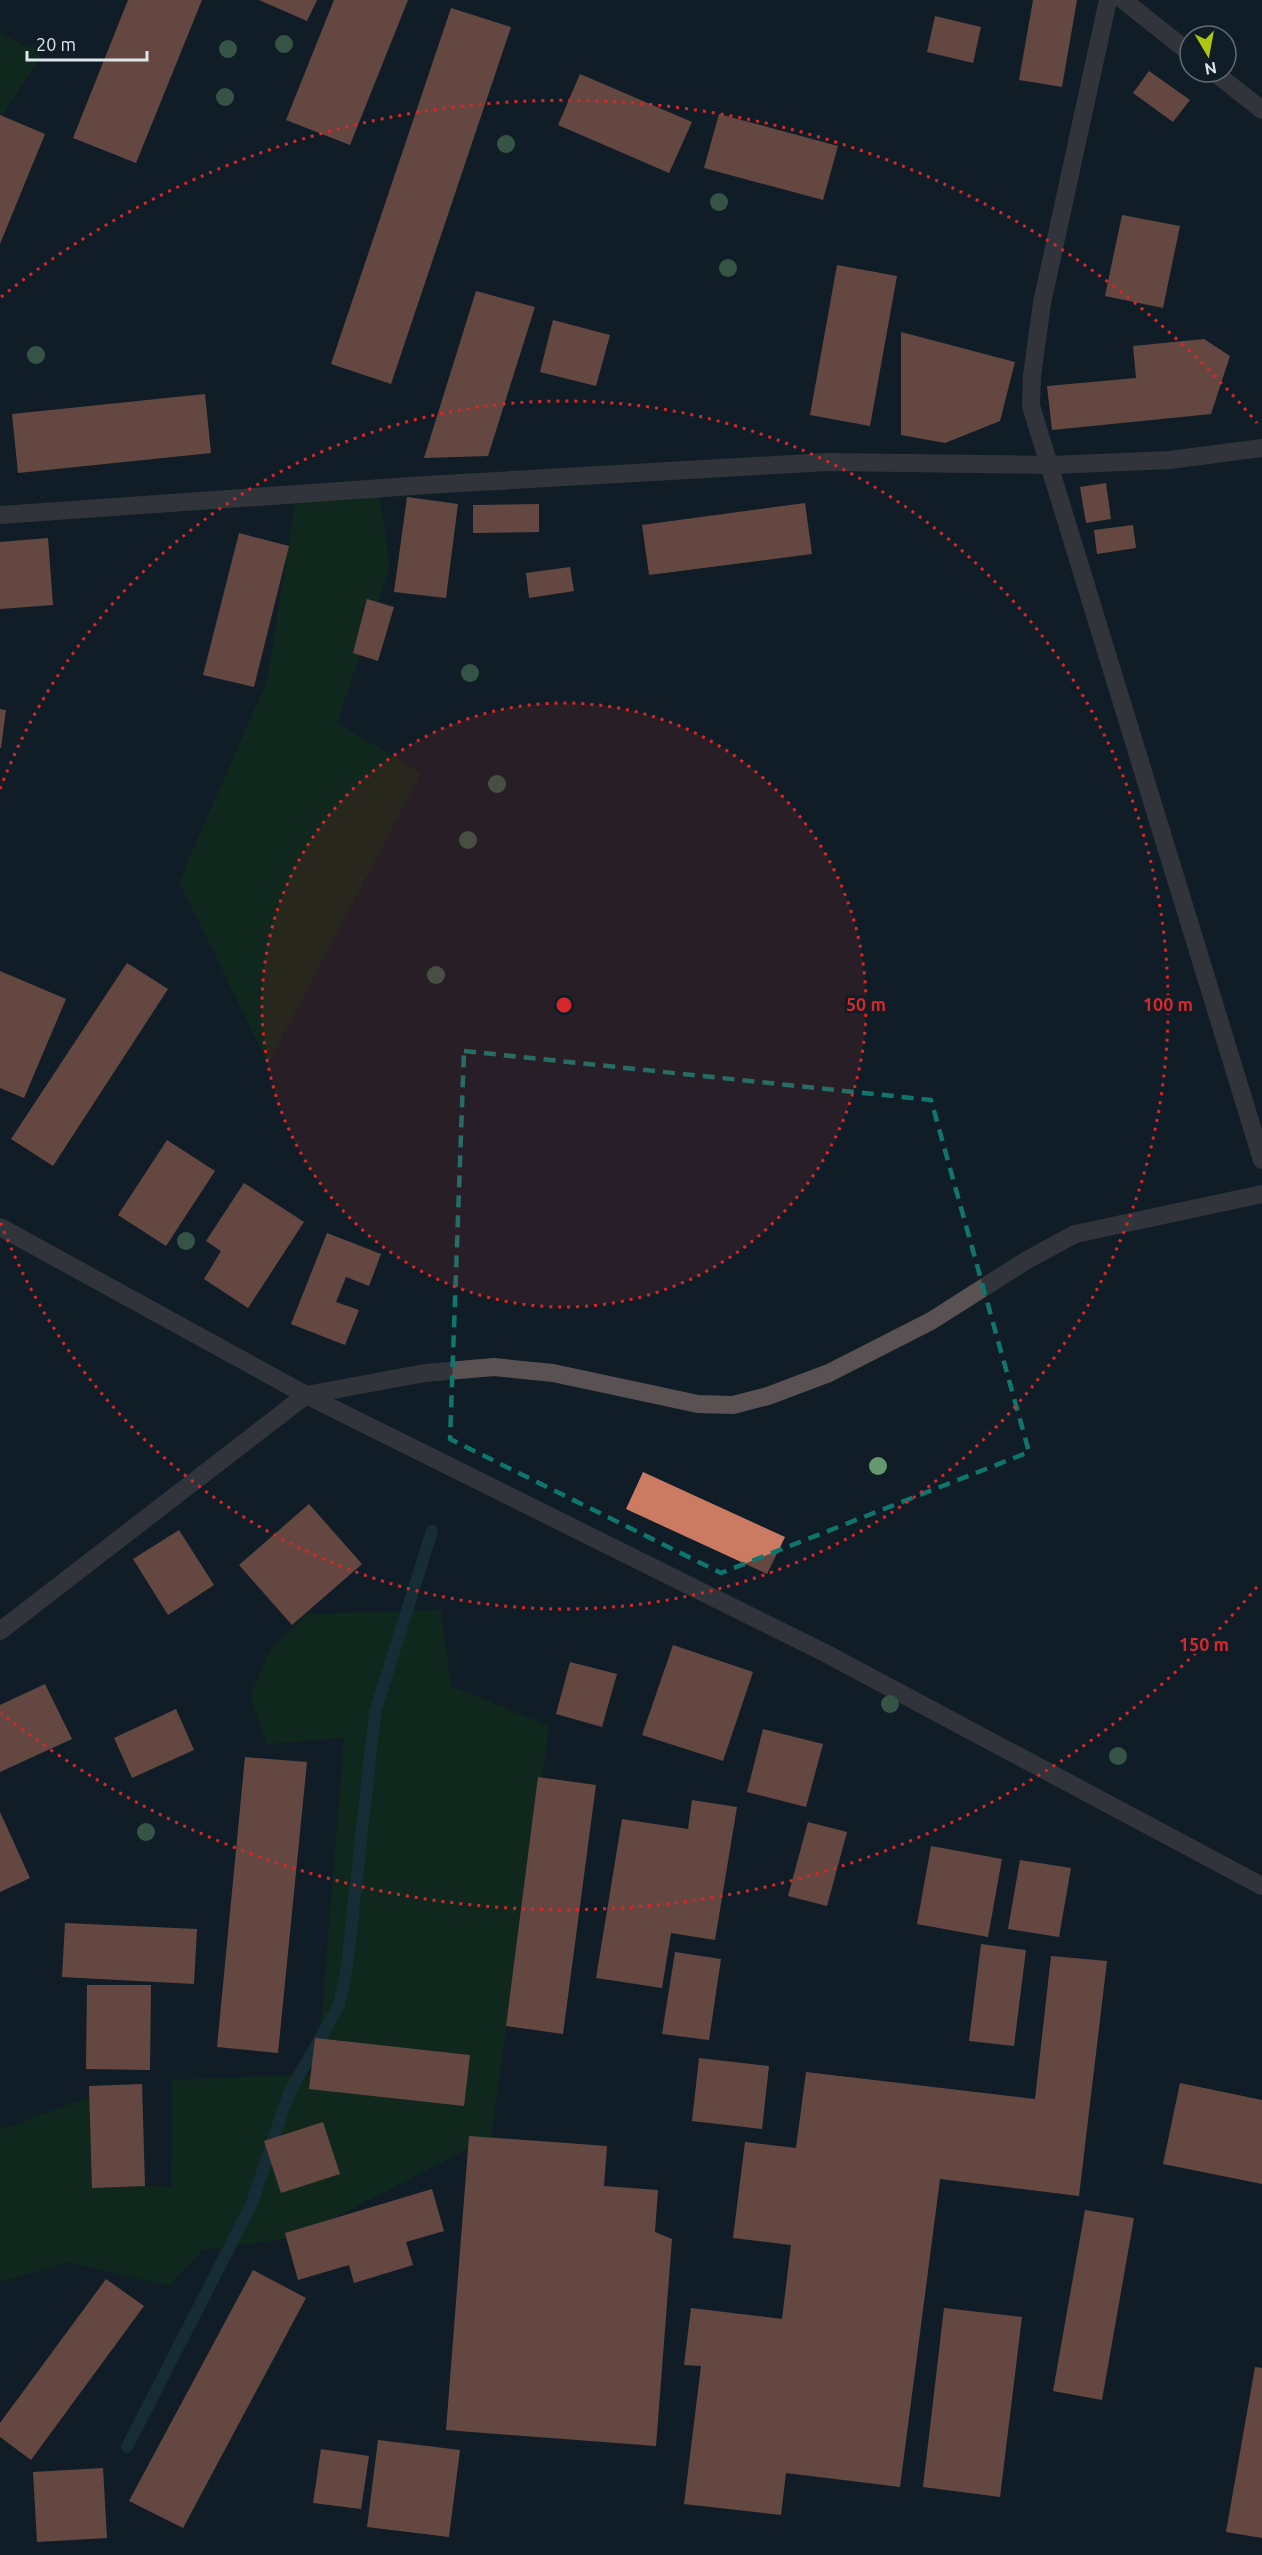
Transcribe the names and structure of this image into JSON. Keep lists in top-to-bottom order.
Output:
{
  "scale_bar": "20 m",
  "north": "bottom",
  "rings": ["50 m", "100 m", "150 m"]
}
